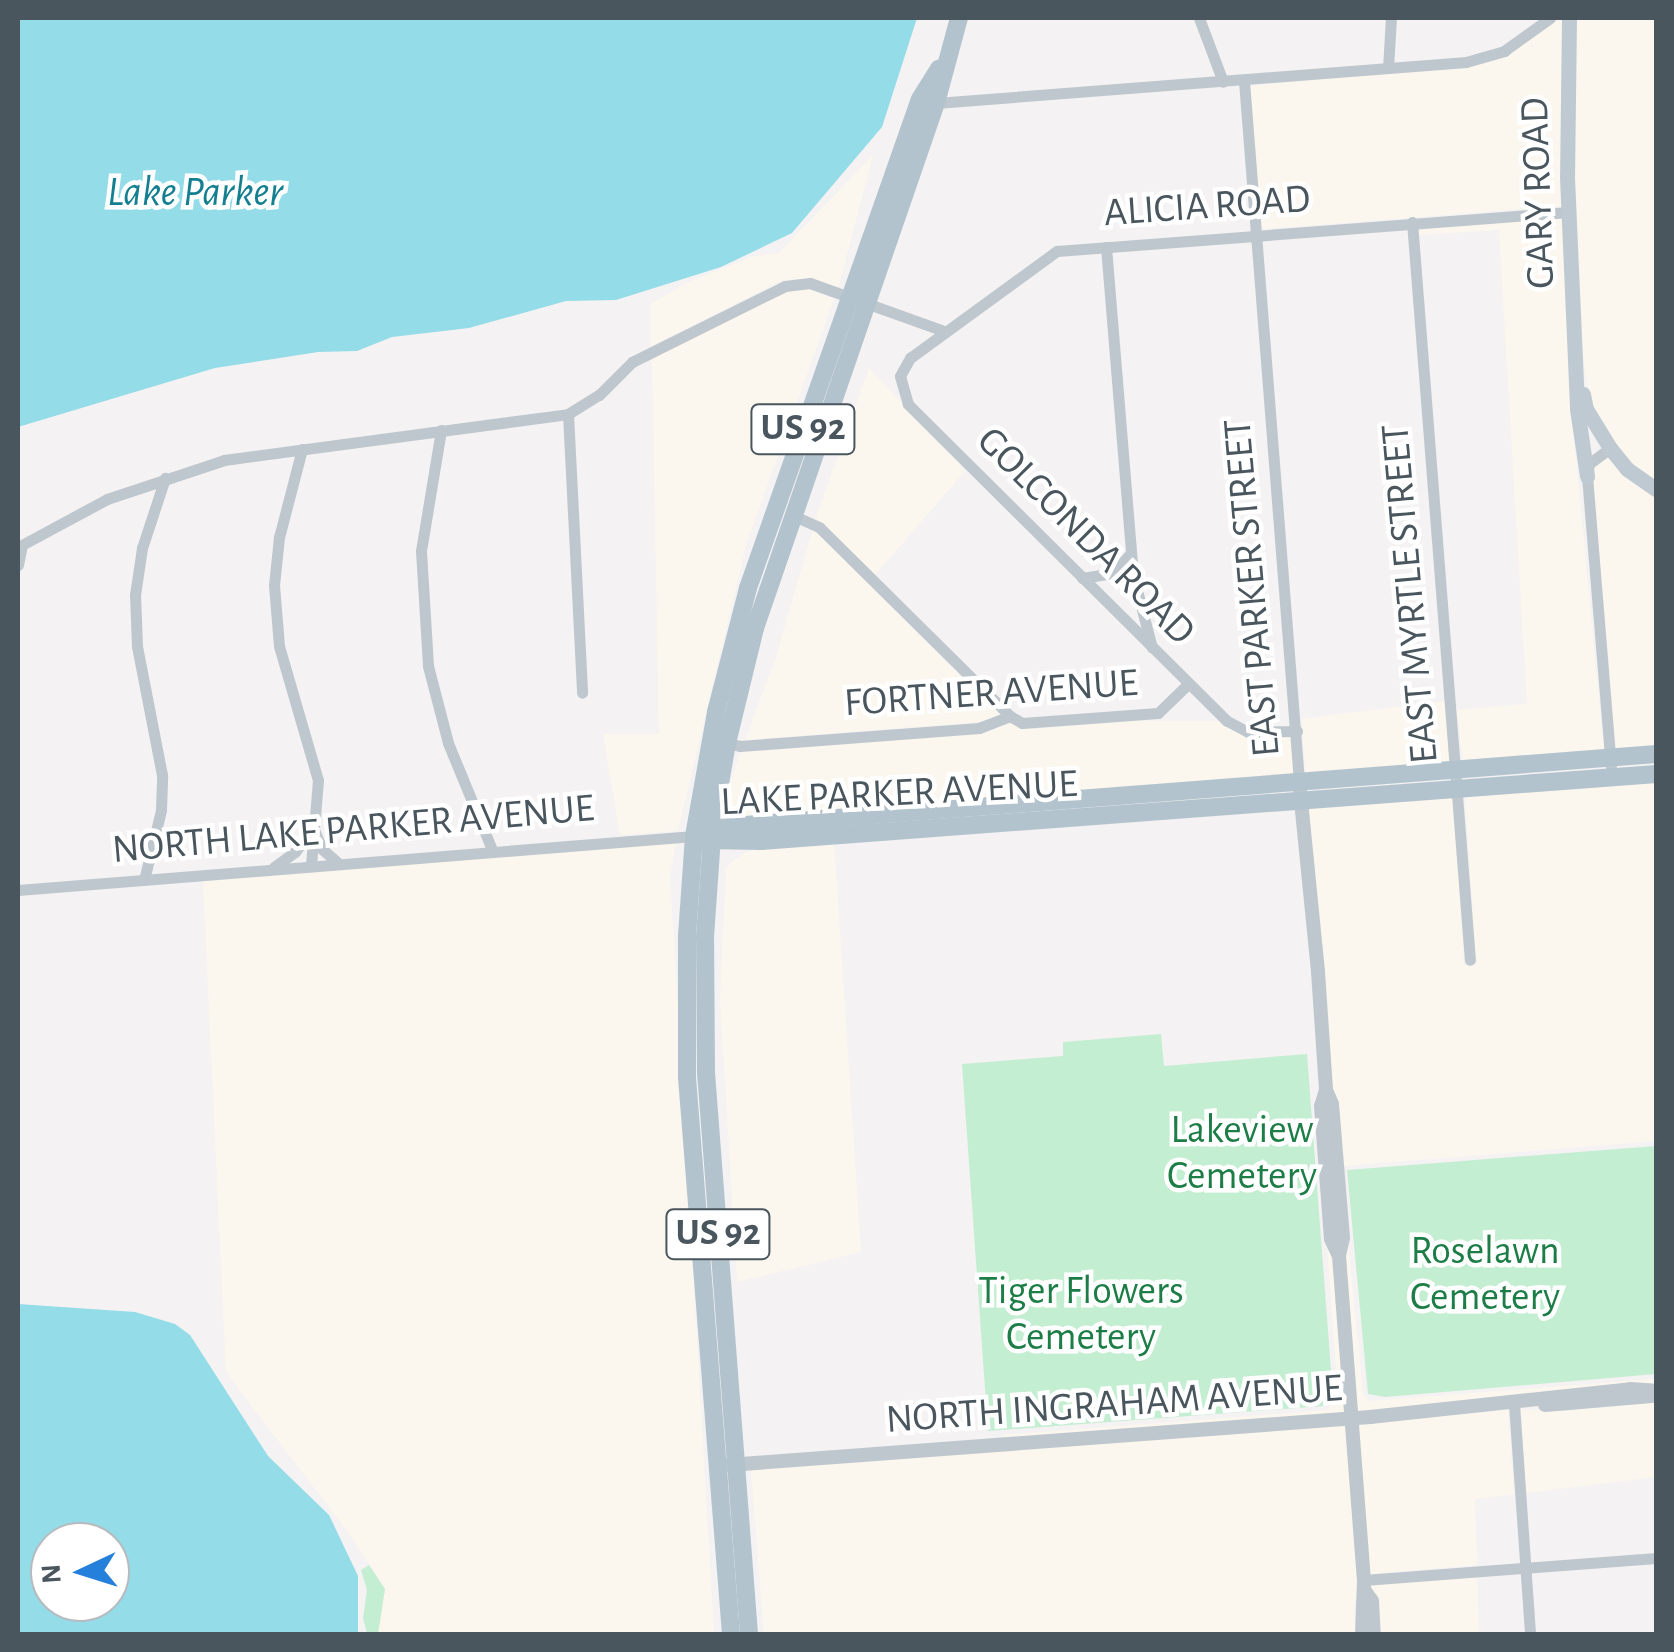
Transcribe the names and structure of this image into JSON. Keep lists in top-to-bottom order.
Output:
{
  "streets": {
    "main road": ["GARY ROAD", "US 92", "LAKE PARKER AVENUE"],
    "street": [
      "ALICIA ROAD",
      "GOLCONDA ROAD",
      "EAST PARKER STREET",
      "EAST MYRTLE STREET",
      "FORTNER AVENUE",
      "NORTH LAKE PARKER AVENUE",
      "NORTH INGRAHAM AVENUE"
    ]
  },
  "crossings": [
    ["GARY ROAD", "ALICIA ROAD"],
    ["ALICIA ROAD", "GOLCONDA ROAD"],
    ["ALICIA ROAD", "EAST PARKER STREET"],
    ["ALICIA ROAD", "EAST MYRTLE STREET"],
    ["US 92", "FORTNER AVENUE"],
    ["US 92", "LAKE PARKER AVENUE"],
    ["US 92", "NORTH LAKE PARKER AVENUE"],
    ["US 92", "NORTH INGRAHAM AVENUE"],
    ["GOLCONDA ROAD", "EAST PARKER STREET"],
    ["GOLCONDA ROAD", "FORTNER AVENUE"],
    ["EAST PARKER STREET", "LAKE PARKER AVENUE"],
    ["EAST PARKER STREET", "NORTH INGRAHAM AVENUE"],
    ["EAST MYRTLE STREET", "LAKE PARKER AVENUE"],
    ["LAKE PARKER AVENUE", "NORTH LAKE PARKER AVENUE"]
  ],
  "water": ["Lake Parker"],
  "parks": ["Lakeview Cemetery", "Roselawn Cemetery", "Tiger Flowers Cemetery"],
  "north": "left"
}
